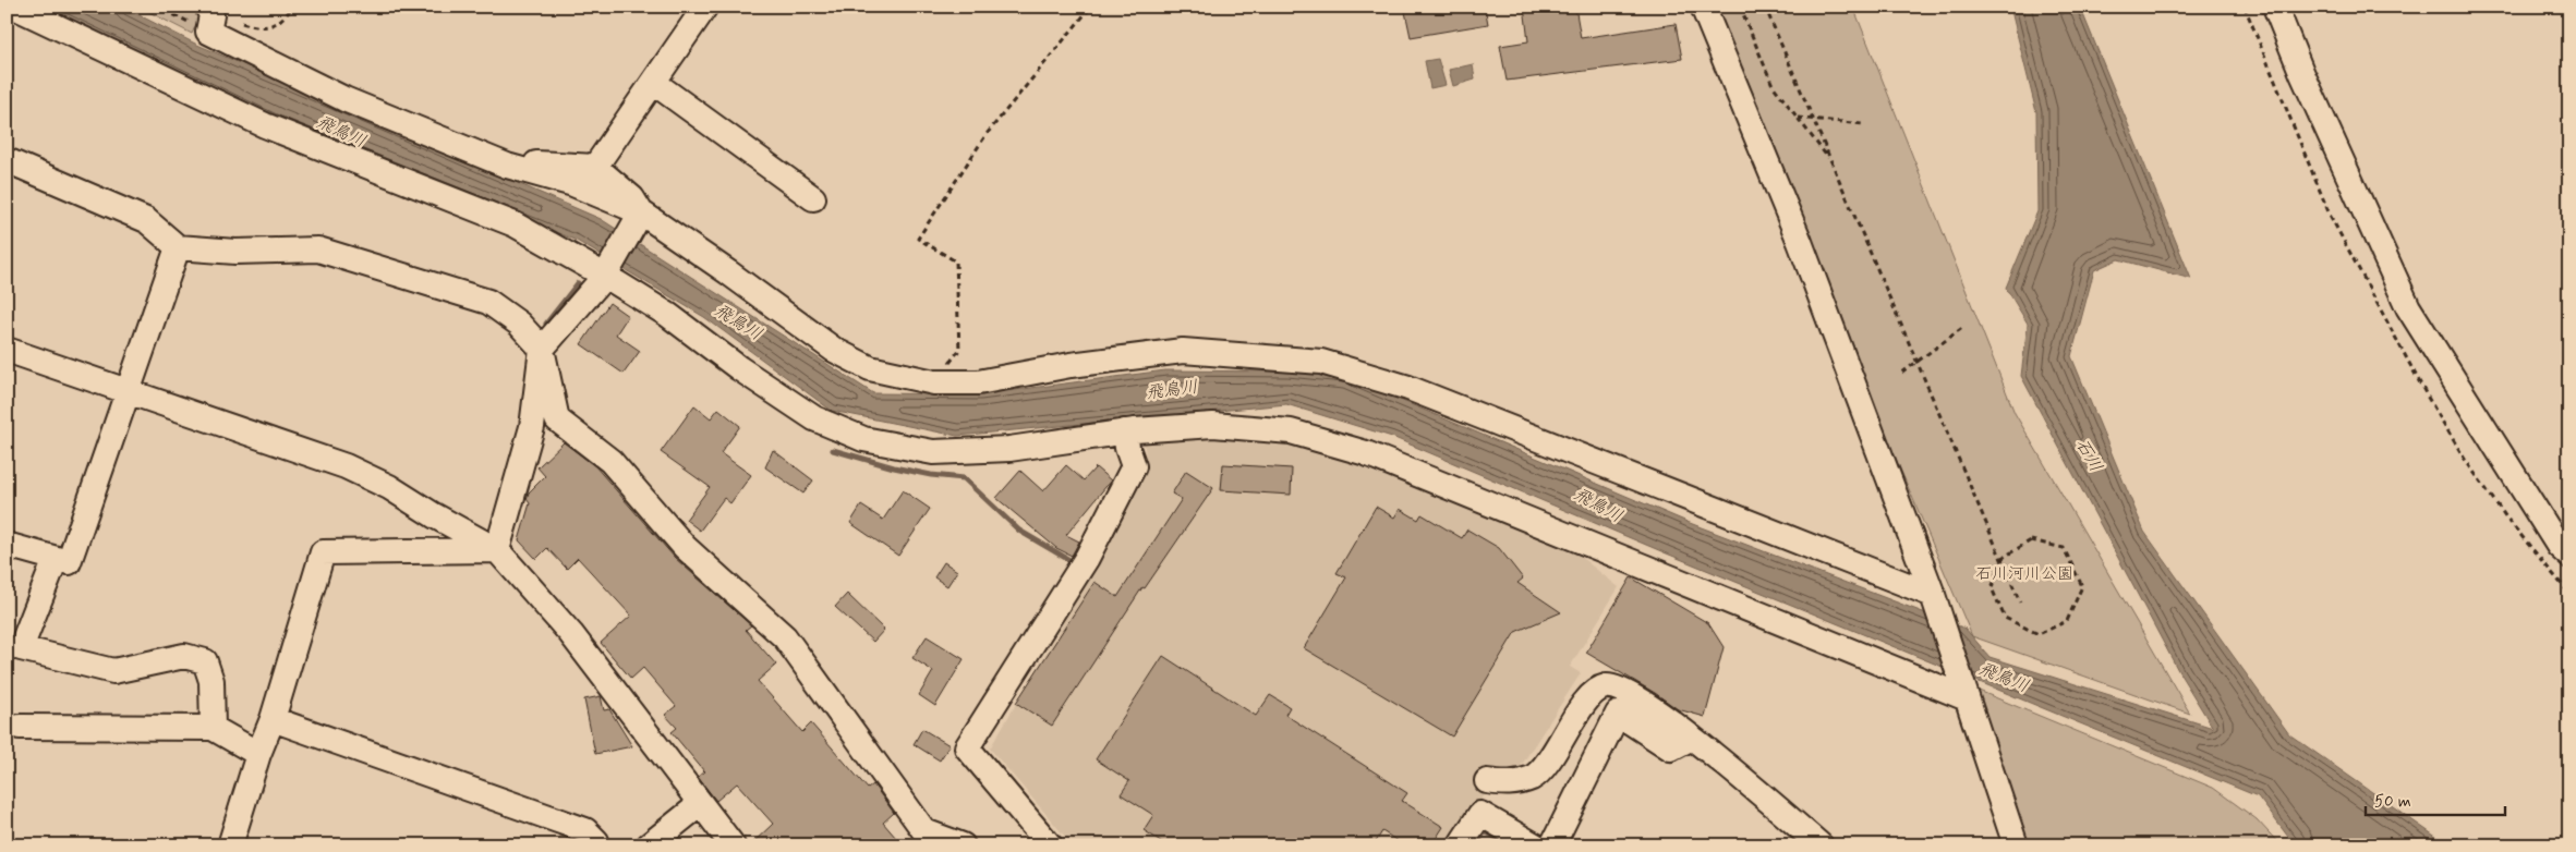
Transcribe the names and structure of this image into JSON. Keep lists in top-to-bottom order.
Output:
{
  "water": ["飛鳥川", "石川"],
  "parks": ["石川河川公園"],
  "scale_bar": "50 m"
}
